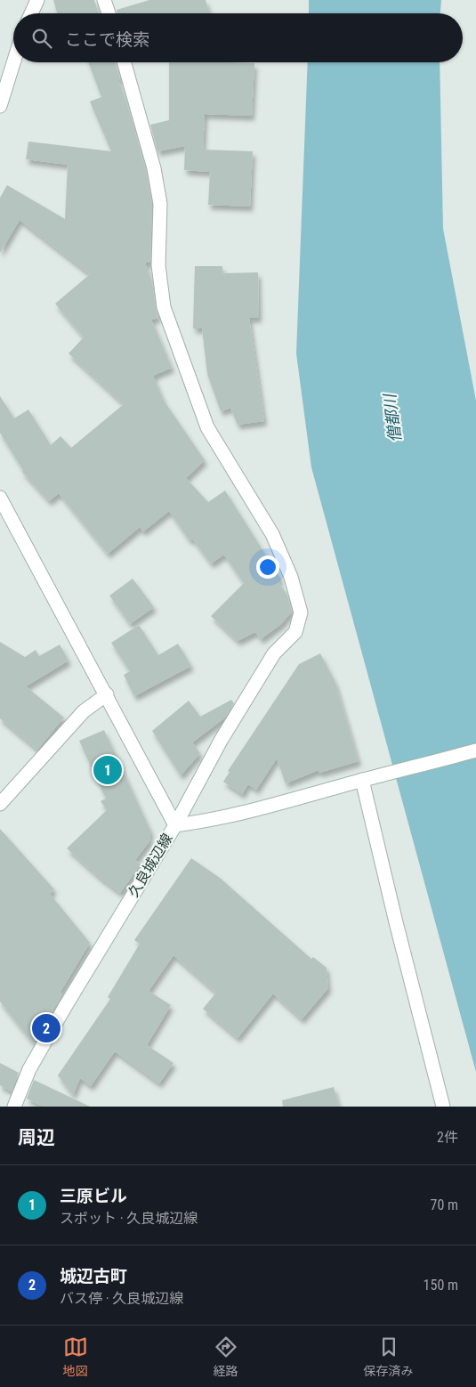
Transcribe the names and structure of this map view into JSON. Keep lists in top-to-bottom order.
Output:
{
  "streets": {
    "street": ["久良城辺線"]
  },
  "water": ["僧都川"],
  "page": {
    "search": "ここで検索",
    "pins": ["1", "2"],
    "heading": ["周辺", "2件"],
    "list": [
      {
        "mark": "1",
        "name": "三原ビル",
        "note": "スポット · 久良城辺線",
        "value": "70 m"
      },
      {
        "mark": "2",
        "name": "城辺古町",
        "note": "バス停 · 久良城辺線",
        "value": "150 m"
      }
    ],
    "nav": ["地図", "経路", "保存済み"]
  }
}
